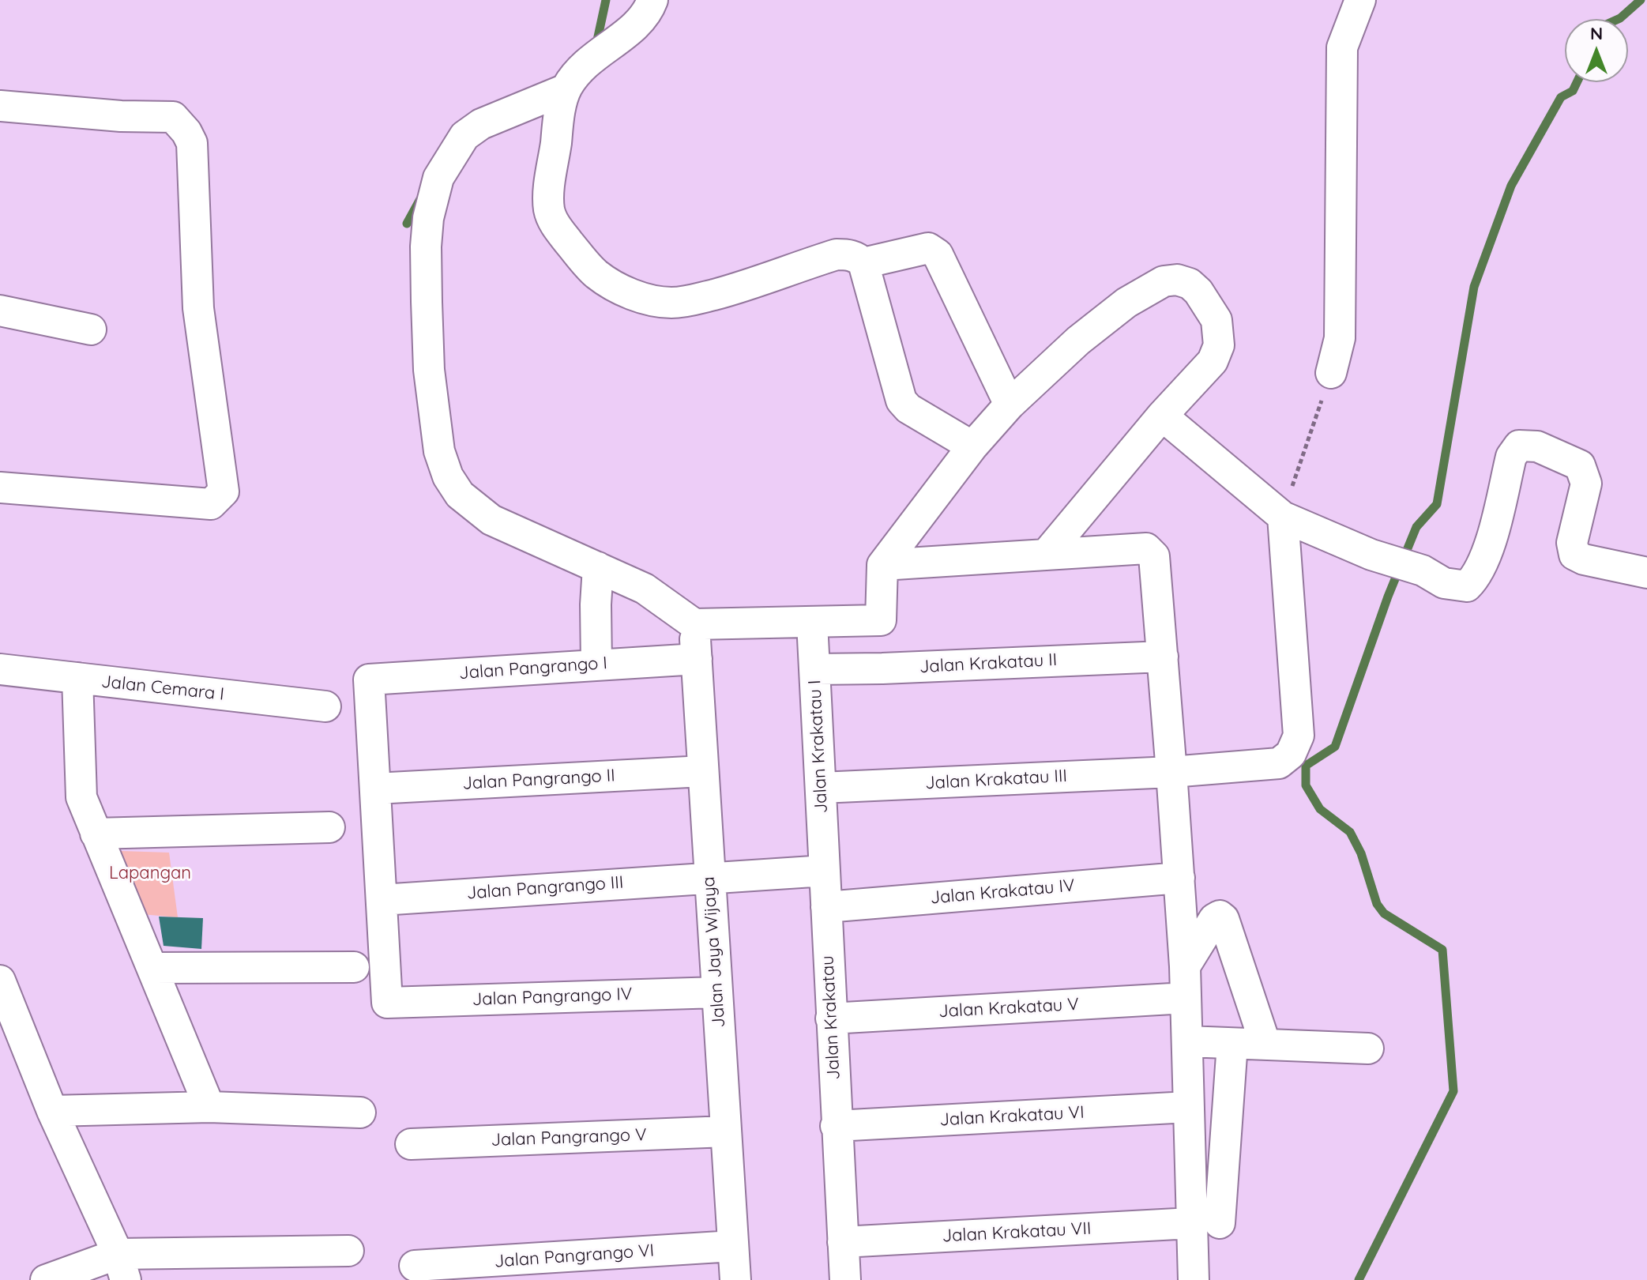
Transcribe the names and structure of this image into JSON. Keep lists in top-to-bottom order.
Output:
{
  "streets": {
    "street": [
      "Jalan Krakatau II",
      "Jalan Pangrango I",
      "Jalan Cemara I",
      "Jalan Krakatau I",
      "Jalan Pangrango II",
      "Jalan Krakatau III",
      "Jalan Pangrango III",
      "Jalan Krakatau IV",
      "Jalan Jaya Wijaya",
      "Jalan Pangrango IV",
      "Jalan Krakatau V",
      "Jalan Krakatau",
      "Jalan Krakatau VI",
      "Jalan Pangrango V",
      "Jalan Krakatau VII",
      "Jalan Pangrango VI"
    ]
  },
  "crossings": [
    ["Jalan Krakatau II", "Jalan Krakatau I"],
    ["Jalan Pangrango I", "Jalan Pangrango II"],
    ["Jalan Pangrango I", "Jalan Jaya Wijaya"],
    ["Jalan Krakatau I", "Jalan Krakatau III"],
    ["Jalan Krakatau I", "Jalan Krakatau"],
    ["Jalan Pangrango II", "Jalan Jaya Wijaya"],
    ["Jalan Pangrango III", "Jalan Jaya Wijaya"],
    ["Jalan Pangrango III", "Jalan Pangrango IV"],
    ["Jalan Krakatau IV", "Jalan Krakatau"],
    ["Jalan Jaya Wijaya", "Jalan Pangrango IV"],
    ["Jalan Jaya Wijaya", "Jalan Pangrango V"],
    ["Jalan Jaya Wijaya", "Jalan Pangrango VI"],
    ["Jalan Krakatau V", "Jalan Krakatau"],
    ["Jalan Krakatau", "Jalan Krakatau VI"],
    ["Jalan Krakatau", "Jalan Krakatau VII"]
  ],
  "parks": ["Lapangan"],
  "north": "top"
}
